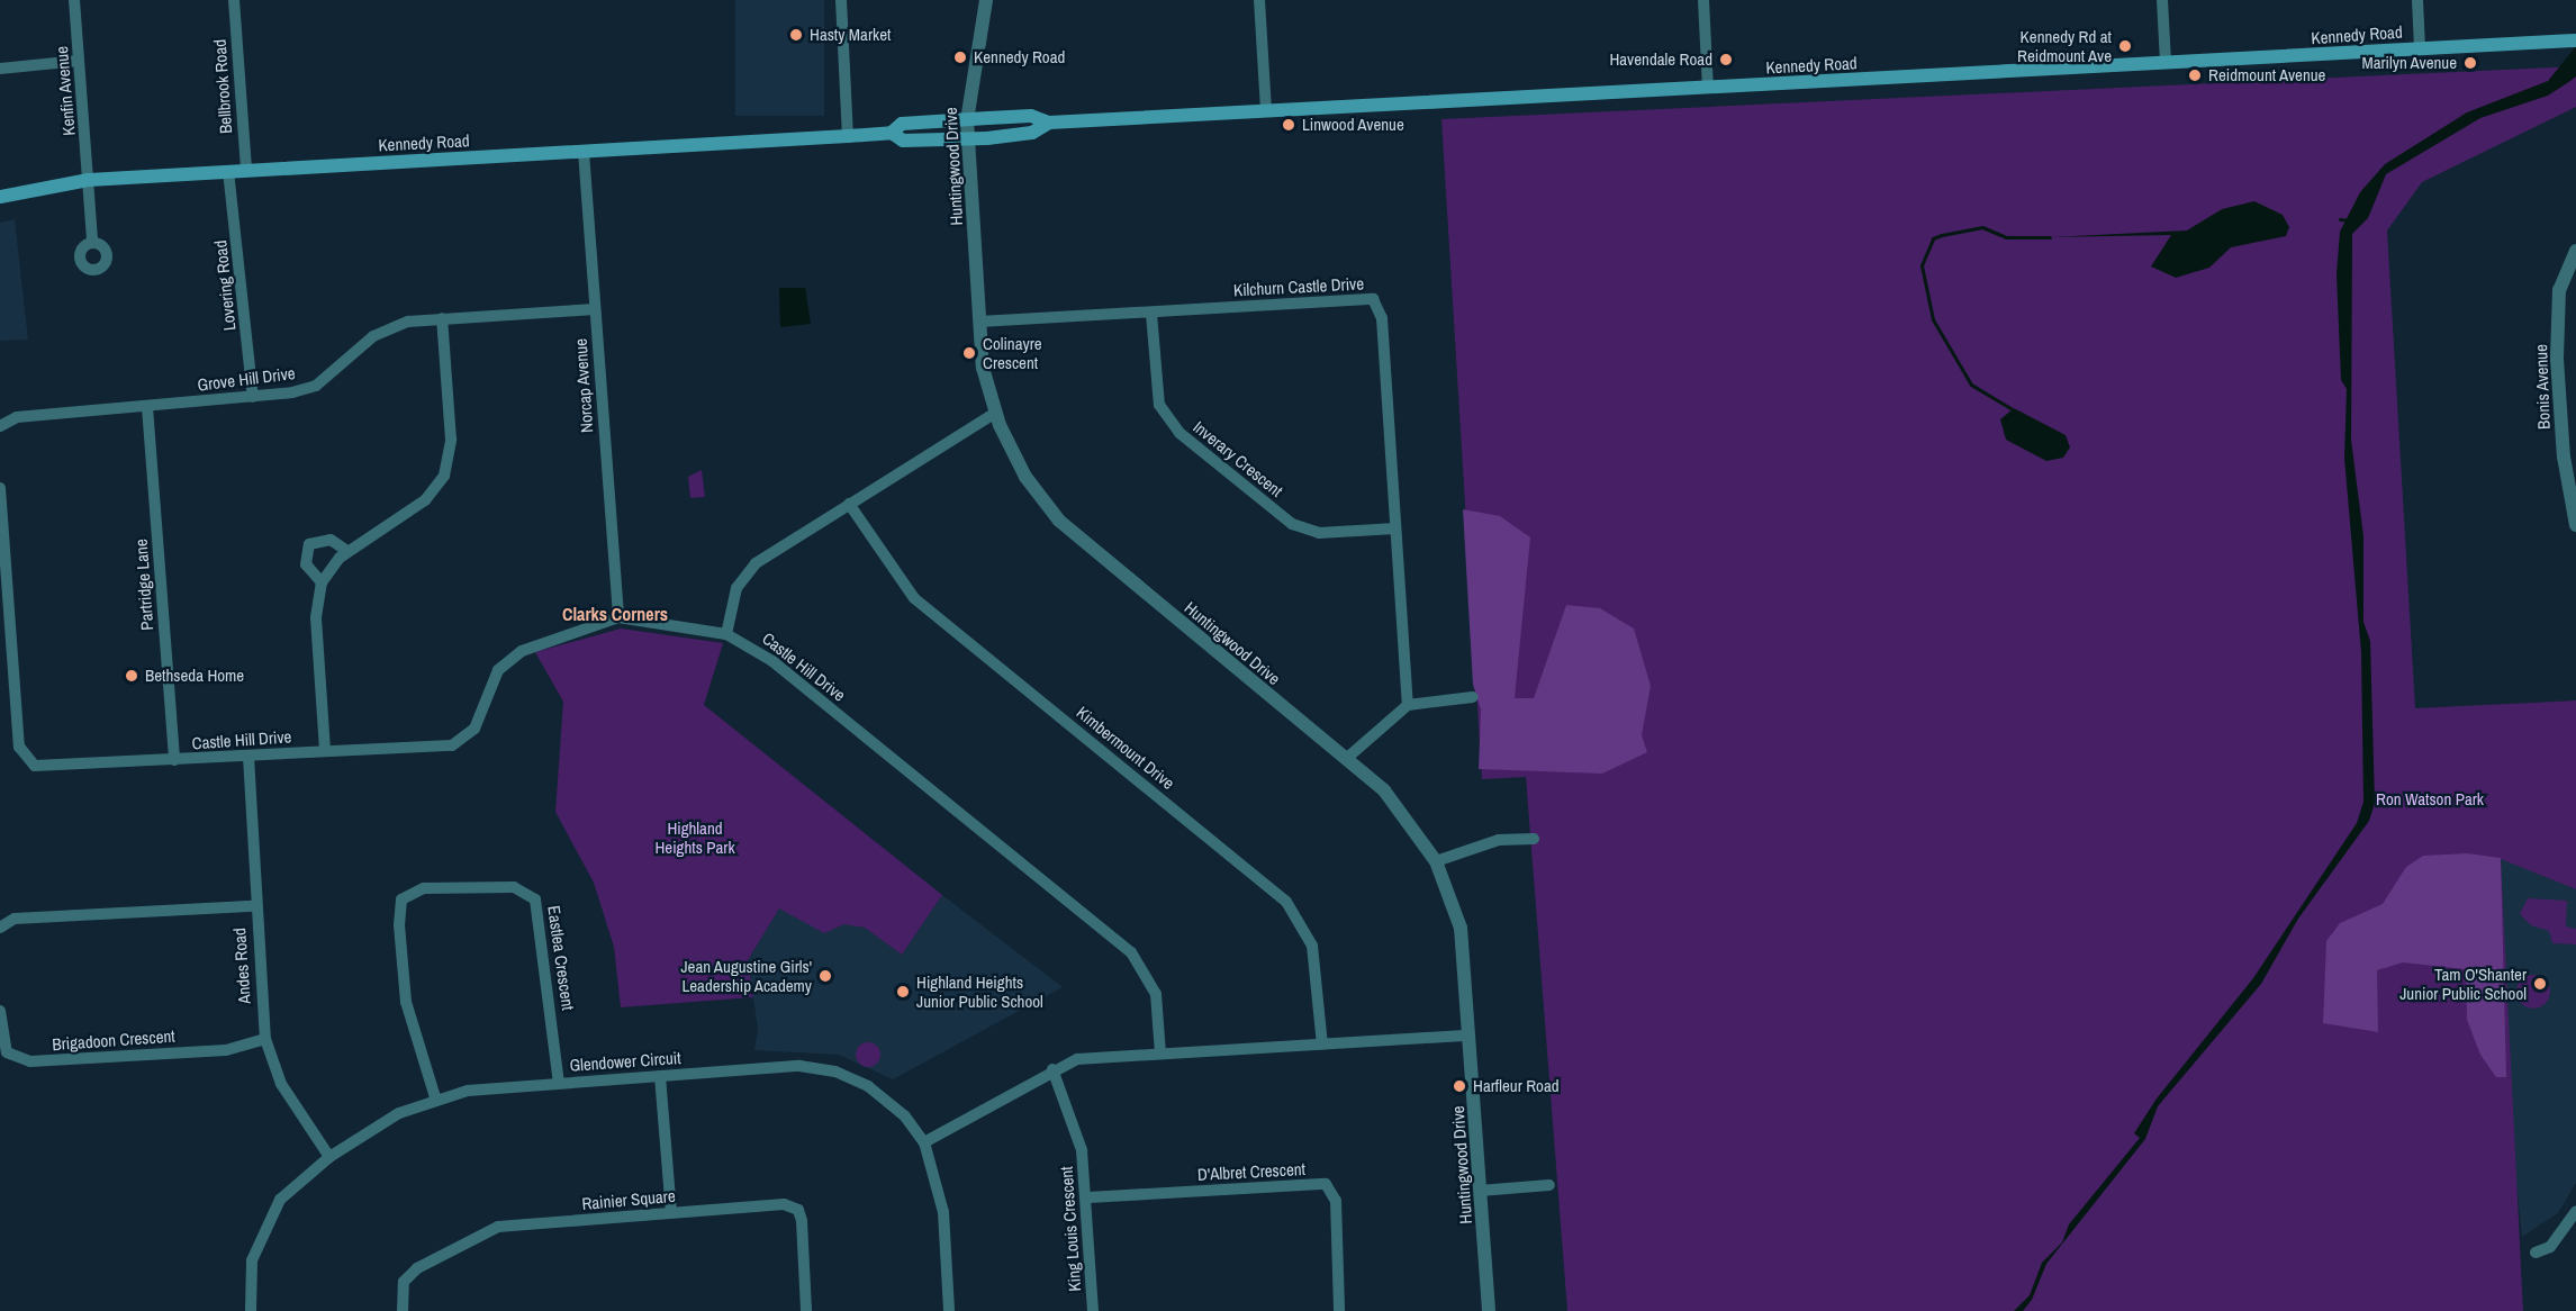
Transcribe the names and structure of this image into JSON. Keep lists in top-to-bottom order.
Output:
{
  "streets": {
    "main road": ["Kennedy Road"],
    "street": [
      "Bellbrook Road",
      "Kenfin Avenue",
      "Huntingwood Drive",
      "Lovering Road",
      "Kilchurn Castle Drive",
      "Grove Hill Drive",
      "Norcap Avenue",
      "Bonis Avenue",
      "Inverary Crescent",
      "Partridge Lane",
      "Castle Hill Drive",
      "Kimbermount Drive",
      "Eastlea Crescent",
      "Andes Road",
      "Brigadoon Crescent",
      "Glendower Circuit",
      "D'Albret Crescent",
      "Rainier Square",
      "King Louis Crescent"
    ]
  },
  "crossings": [
    ["Kennedy Road", "Bellbrook Road"],
    ["Kennedy Road", "Kenfin Avenue"],
    ["Kennedy Road", "Huntingwood Drive"],
    ["Kennedy Road", "Lovering Road"],
    ["Kennedy Road", "Norcap Avenue"],
    ["Huntingwood Drive", "Kilchurn Castle Drive"],
    ["Lovering Road", "Grove Hill Drive"],
    ["Kilchurn Castle Drive", "Inverary Crescent"],
    ["Grove Hill Drive", "Norcap Avenue"],
    ["Grove Hill Drive", "Partridge Lane"],
    ["Norcap Avenue", "Castle Hill Drive"],
    ["Partridge Lane", "Castle Hill Drive"],
    ["Castle Hill Drive", "Andes Road"],
    ["Eastlea Crescent", "Glendower Circuit"],
    ["Andes Road", "Brigadoon Crescent"],
    ["Andes Road", "Glendower Circuit"],
    ["D'Albret Crescent", "King Louis Crescent"]
  ],
  "districts": ["Clarks Corners"],
  "parks": ["Ron Watson Park", "Highland Heights Park"],
  "places": [
    "Hasty Market",
    "Kennedy Rd at Reidmount Ave",
    "Kennedy Road",
    "Havendale Road",
    "Marilyn Avenue",
    "Reidmount Avenue",
    "Linwood Avenue",
    "Colinayre Crescent",
    "Bethseda Home",
    "Jean Augustine Girls' Leadership Academy",
    "Tam O'Shanter Junior Public School",
    "Highland Heights Junior Public School",
    "Harfleur Road"
  ]
}
